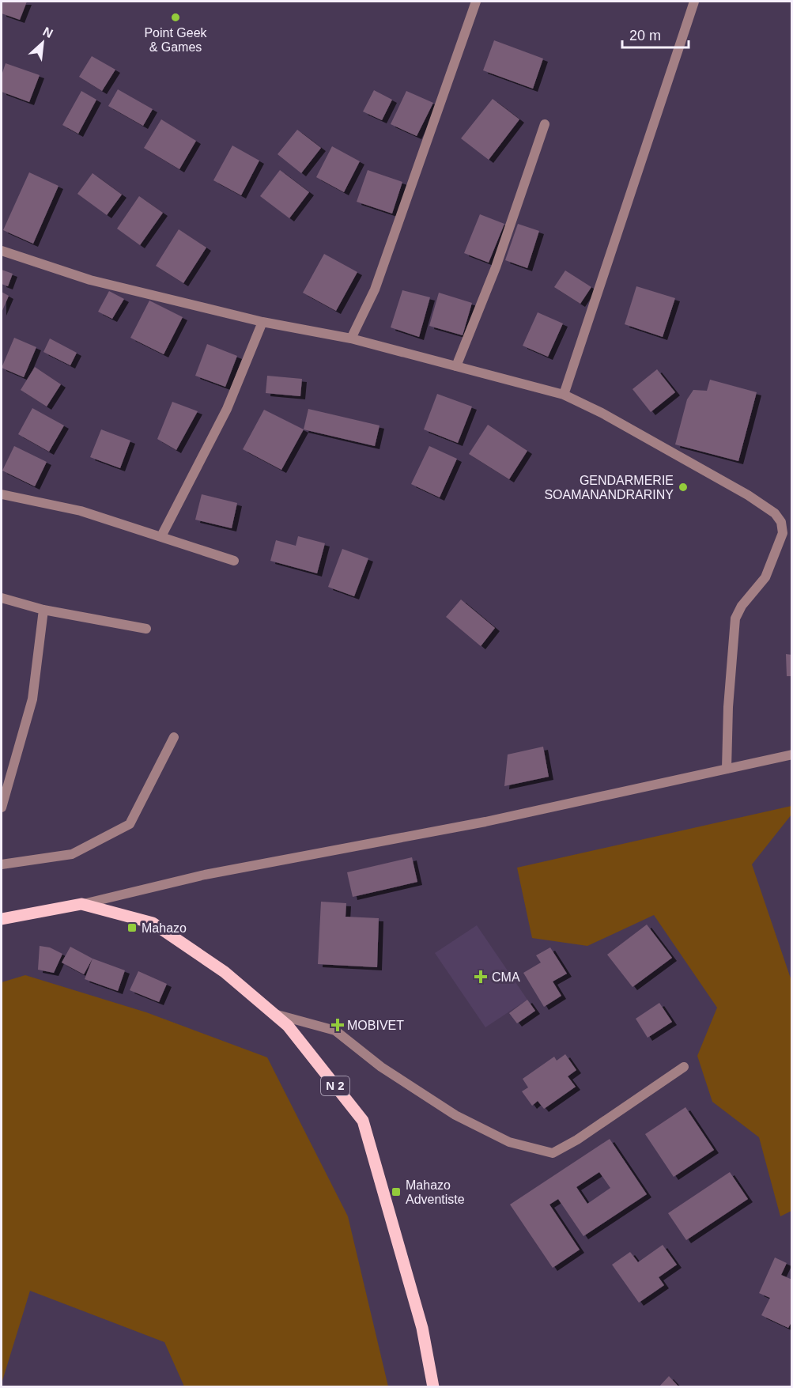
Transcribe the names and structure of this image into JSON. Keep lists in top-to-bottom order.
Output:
{
  "streets": {
    "main road": ["N 2"]
  },
  "places": {
    "other": ["Point Geek & Games", "GENDARMERIE SOAMANANDRARINY"],
    "transit": ["Mahazo", "Mahazo Adventiste"],
    "health": ["CMA", "MOBIVET"]
  },
  "scale_bar": "20 m",
  "north": "top right"
}
